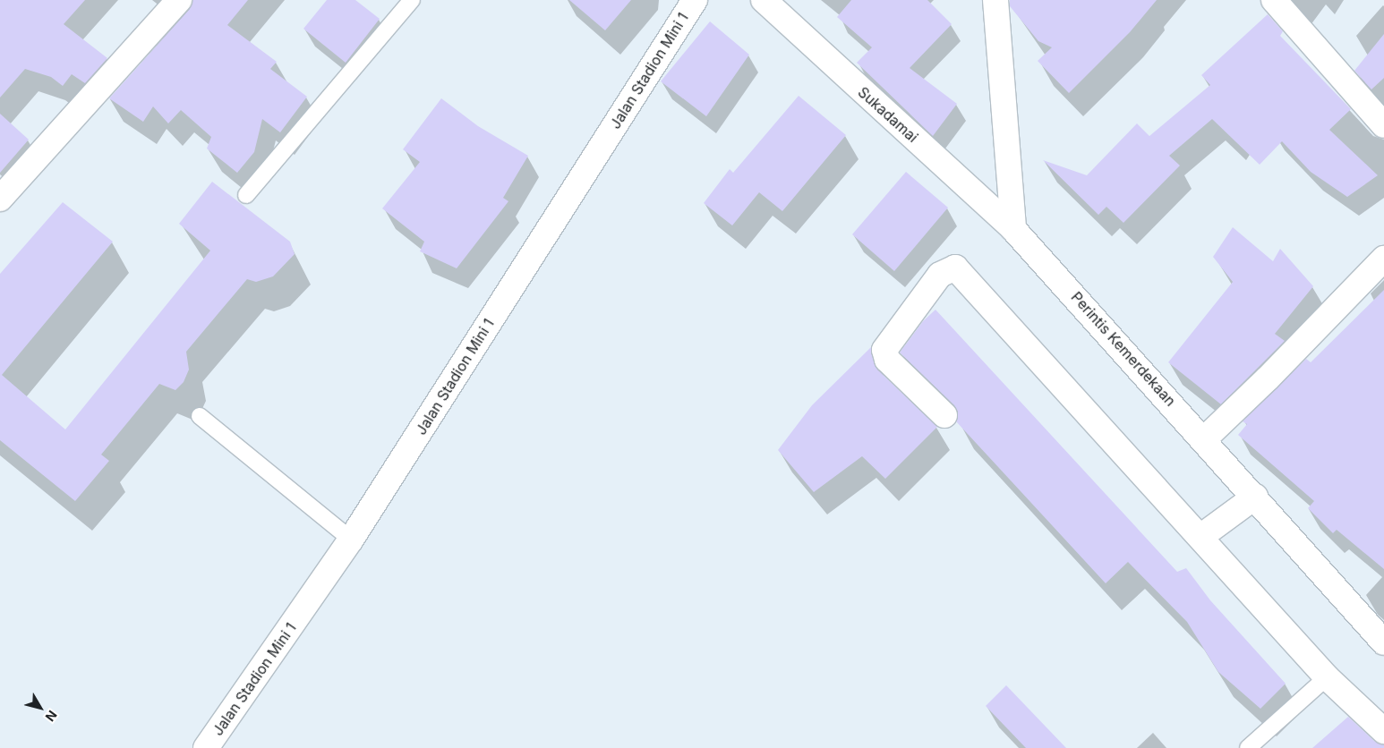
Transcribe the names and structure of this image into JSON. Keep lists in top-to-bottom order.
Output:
{
  "streets": {
    "street": ["Jalan Stadion Mini 1", "Sukadamai", "Perintis Kemerdekaan"]
  },
  "crossings": [
    ["Sukadamai", "Perintis Kemerdekaan"]
  ],
  "north": "bottom right"
}
